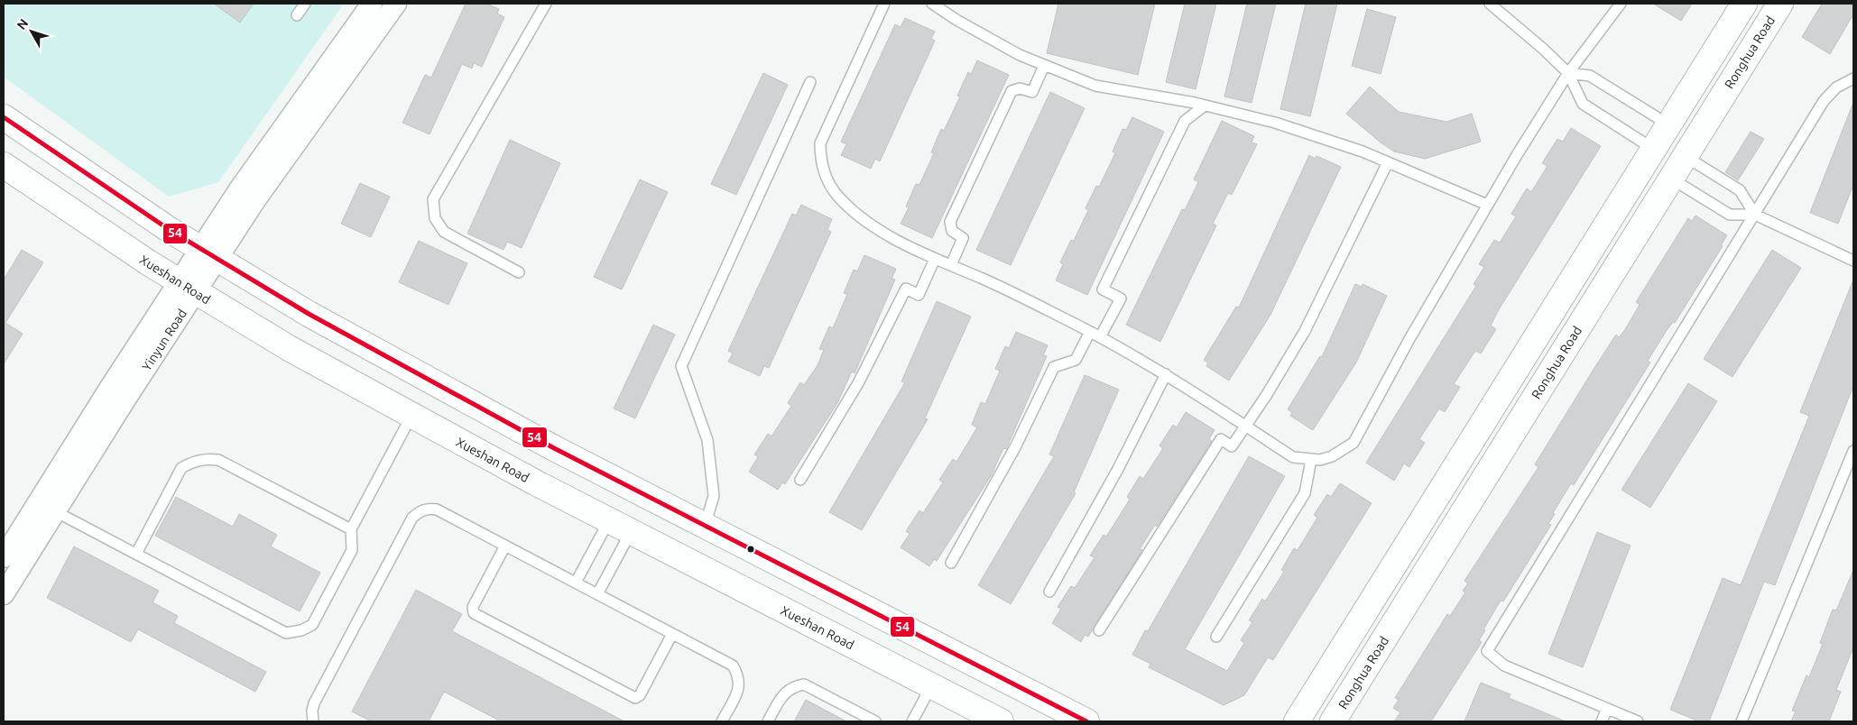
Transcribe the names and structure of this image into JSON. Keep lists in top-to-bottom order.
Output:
{
  "streets": {
    "main road": ["Ronghua Road", "Xueshan Road"],
    "street": ["Yinyun Road"]
  },
  "crossings": [
    ["Xueshan Road", "Yinyun Road"]
  ],
  "lines": ["transit line 54"],
  "north": "top left"
}
